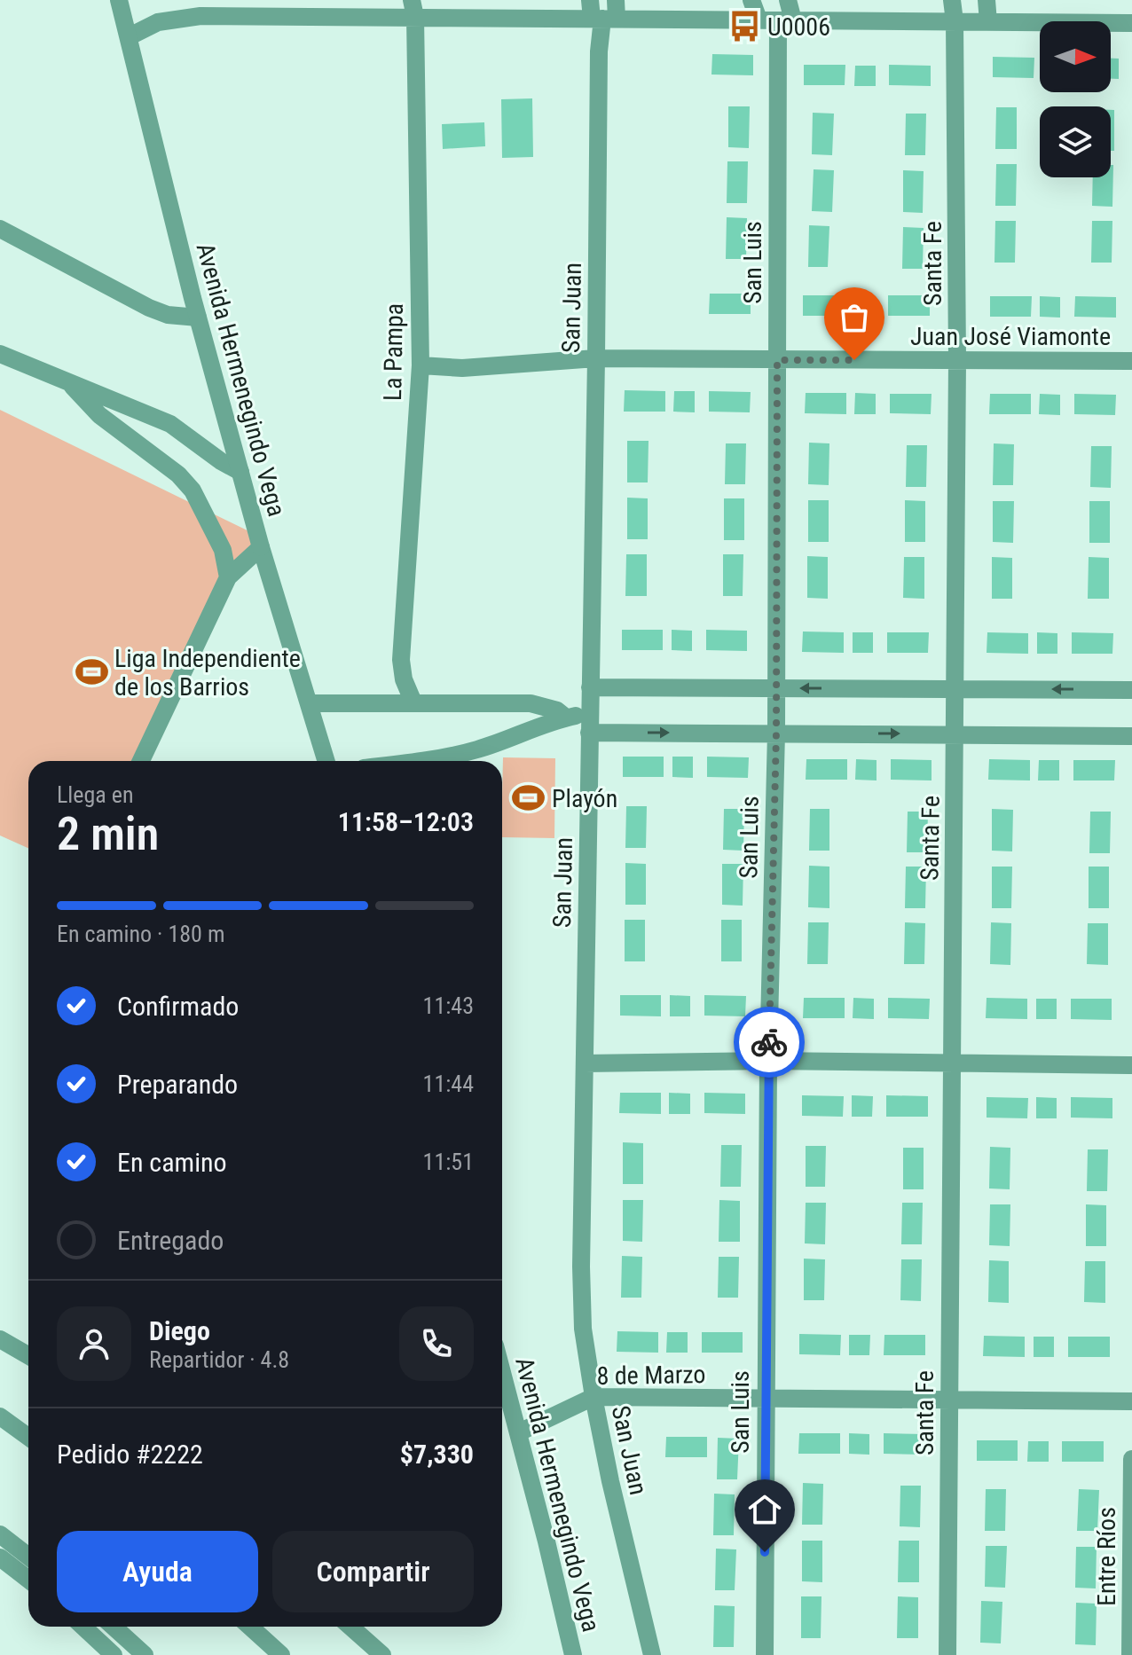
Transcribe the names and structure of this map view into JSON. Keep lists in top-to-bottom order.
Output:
{
  "streets": {
    "street": [
      "San Luis",
      "Santa Fe",
      "San Juan",
      "Juan José Viamonte",
      "La Pampa",
      "Avenida Hermenegindo Vega",
      "8 de Marzo",
      "Entre Ríos"
    ]
  },
  "crossings": [
    ["San Luis", "Juan José Viamonte"],
    ["San Luis", "8 de Marzo"],
    ["Santa Fe", "Juan José Viamonte"],
    ["Santa Fe", "8 de Marzo"],
    ["San Juan", "Juan José Viamonte"],
    ["San Juan", "8 de Marzo"],
    ["Juan José Viamonte", "La Pampa"],
    ["Avenida Hermenegindo Vega", "8 de Marzo"]
  ],
  "places": {
    "bus stop": ["U0006"],
    "sports": ["Liga Independiente de los Barrios", "Playón"]
  },
  "north": "right",
  "page": {
    "heading": ["2 min", "Llega en", "11:58–12:03"],
    "panel": [
      "Diego",
      "Repartidor · 4.8",
      "Pedido #2222",
      "$7,330"
    ],
    "bar": "En camino · 180 m",
    "list": [
      ["Confirmado", "11:43"],
      ["Preparando", "11:44"],
      ["En camino", "11:51"],
      "Entregado"
    ],
    "buttons": ["Ayuda", "Compartir"]
  }
}
